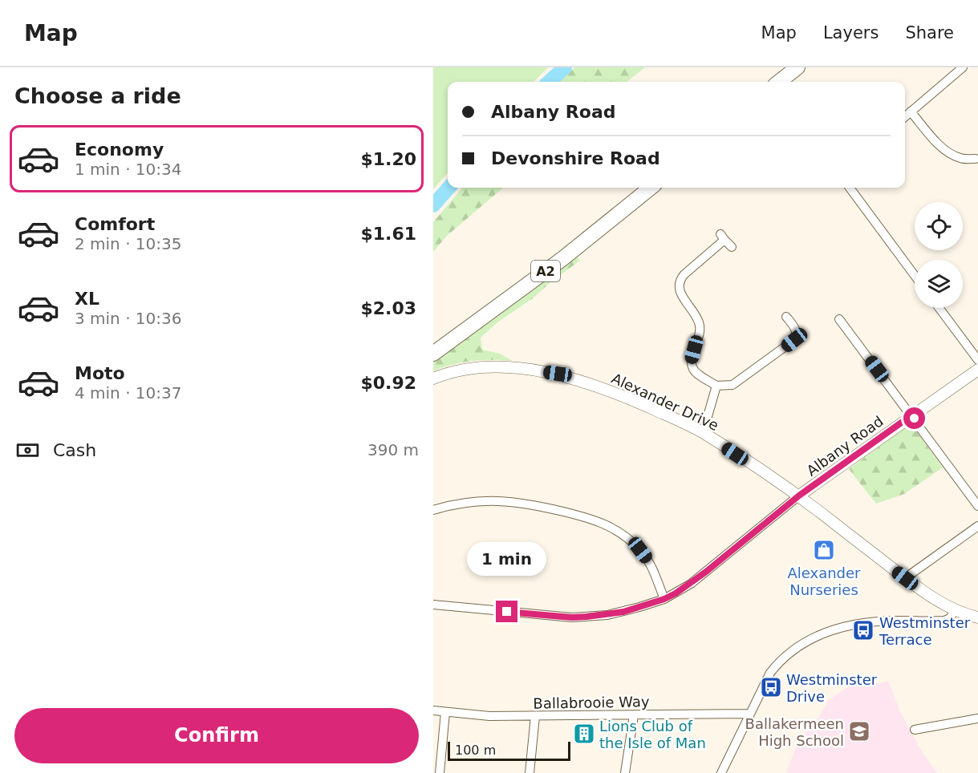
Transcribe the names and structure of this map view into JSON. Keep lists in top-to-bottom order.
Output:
{
  "streets": {
    "highway": ["A2"],
    "main road": ["Alexander Drive", "Albany Road"],
    "street": ["Ballabrooie Way"]
  },
  "crossings": [
    ["Alexander Drive", "Albany Road"]
  ],
  "places": {
    "shop": ["Alexander Nurseries"],
    "bus stop": ["Westminster Terrace", "Westminster Drive"],
    "school or university": ["Ballakermeen High School"],
    "building": ["Lions Club of the Isle of Man"]
  },
  "scale_bar": "100 m",
  "page": {
    "header": "Map",
    "nav": ["Map", "Layers", "Share"],
    "heading": "Choose a ride",
    "banner": ["Albany Road", "Devonshire Road"],
    "list": [
      {
        "name": "Economy",
        "note": "1 min · 10:34",
        "value": "$1.20"
      },
      {
        "name": "Comfort",
        "note": "2 min · 10:35",
        "value": "$1.61"
      },
      {
        "name": "XL",
        "note": "3 min · 10:36",
        "value": "$2.03"
      },
      {
        "name": "Moto",
        "note": "4 min · 10:37",
        "value": "$0.92"
      }
    ],
    "pay": ["Cash", "390 m"],
    "bubble": "1 min",
    "buttons": "Confirm",
    "scale": "100 m"
  }
}
